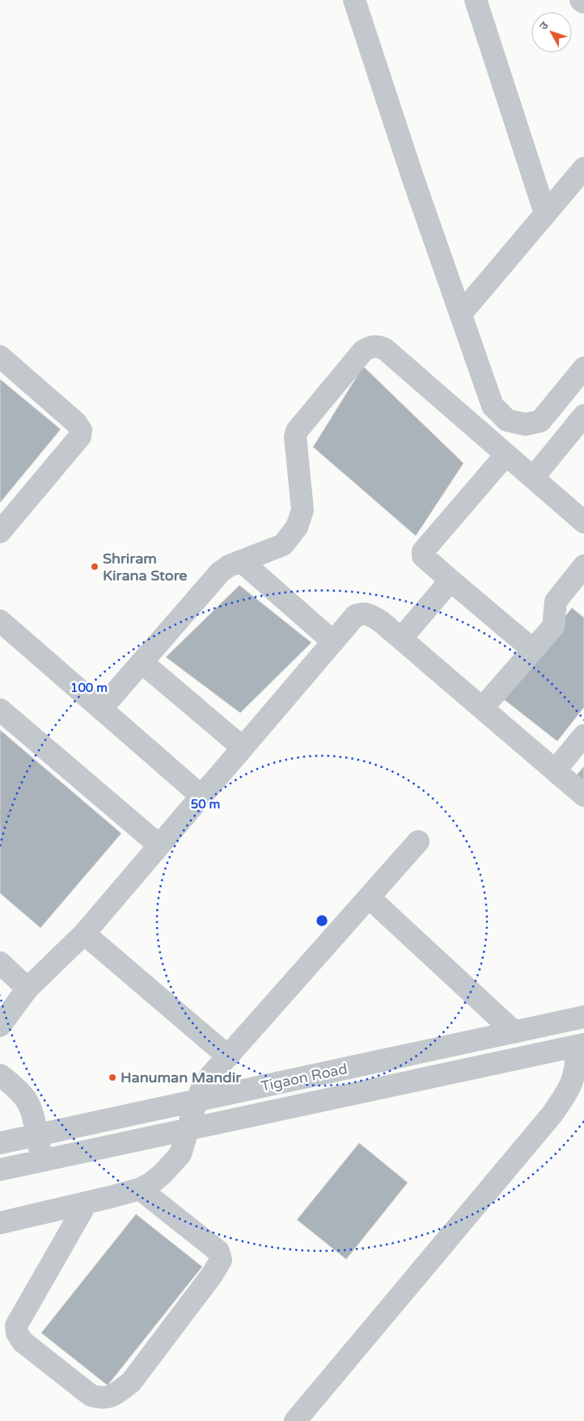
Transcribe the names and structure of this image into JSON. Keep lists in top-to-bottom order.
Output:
{
  "streets": {
    "street": ["Tigaon Road"]
  },
  "places": ["Shriram Kirana Store", "Hanuman Mandir"],
  "north": "top left",
  "rings": ["100 m", "50 m"]
}
